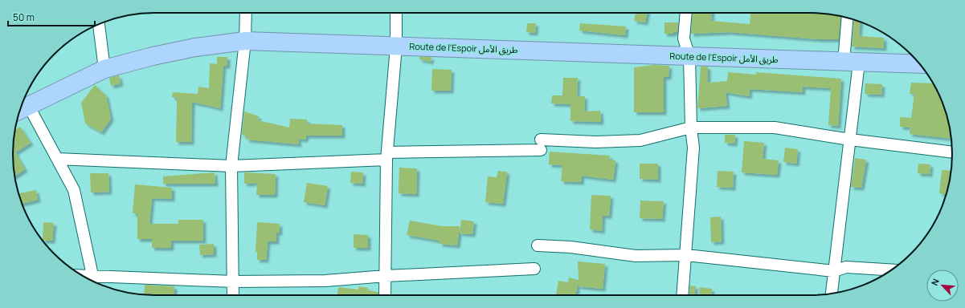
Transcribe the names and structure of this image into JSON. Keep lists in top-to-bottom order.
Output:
{
  "streets": {
    "highway": ["Route de l’Espoir طريق الأمل"]
  },
  "scale_bar": "50 m",
  "north": "top left"
}
